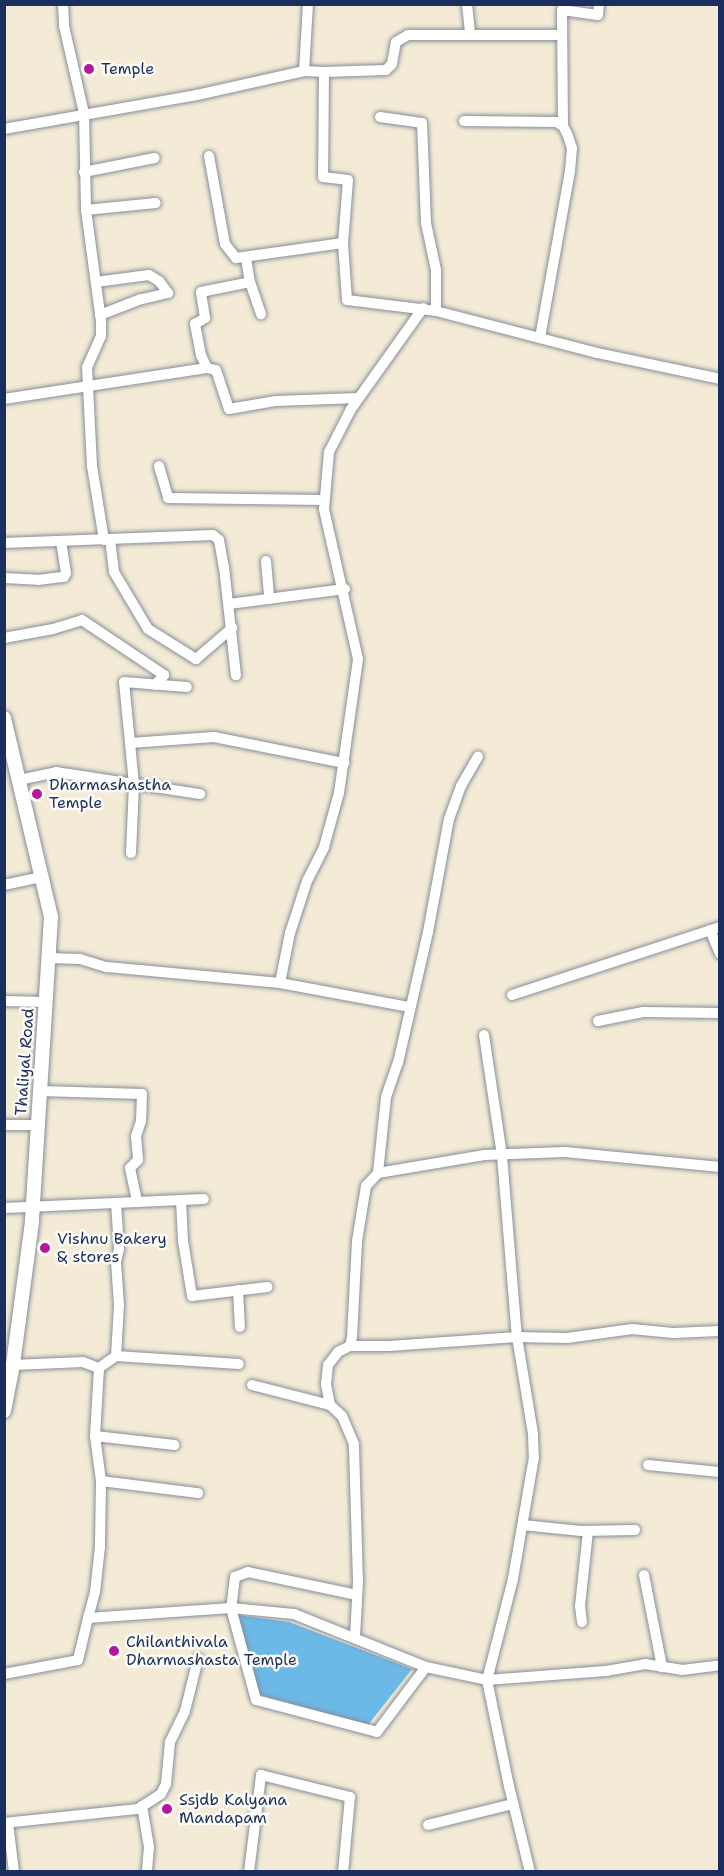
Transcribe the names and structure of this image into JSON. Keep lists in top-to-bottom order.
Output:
{
  "streets": {
    "street": ["Thaliyal Road"]
  },
  "places": [
    "Temple",
    "Dharmashastha Temple",
    "Vishnu Bakery & stores",
    "Chilanthivala Dharmashasta Temple",
    "Ssjdb Kalyana Mandapam"
  ]
}
